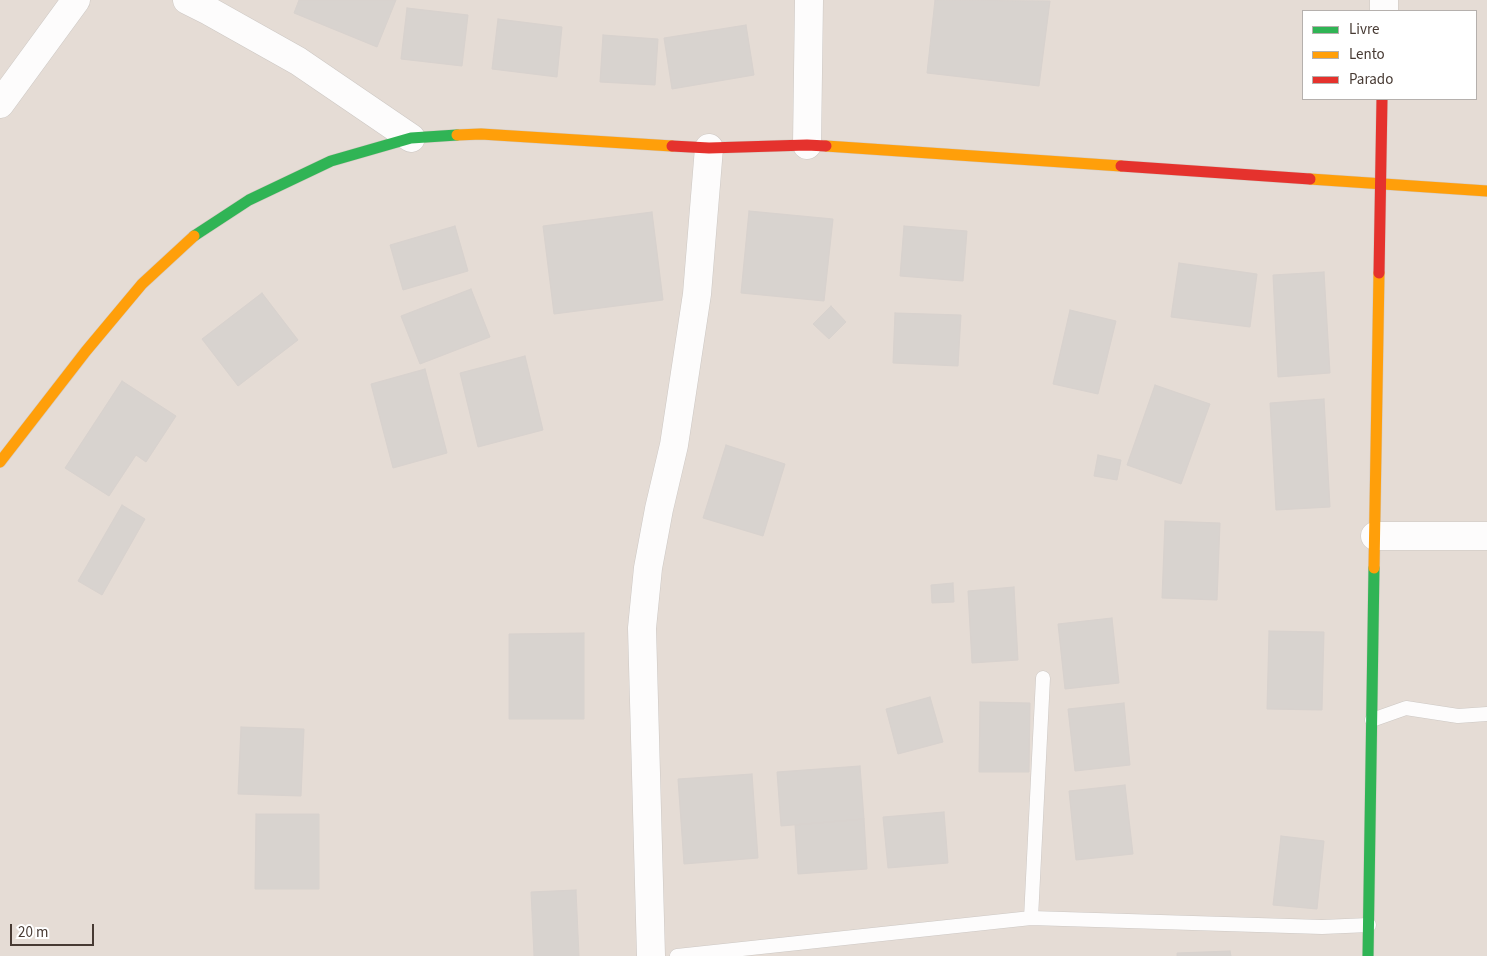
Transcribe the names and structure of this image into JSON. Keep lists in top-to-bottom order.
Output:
{
  "legend": ["Livre", "Lento", "Parado"],
  "scale_bar": "20 m"
}
